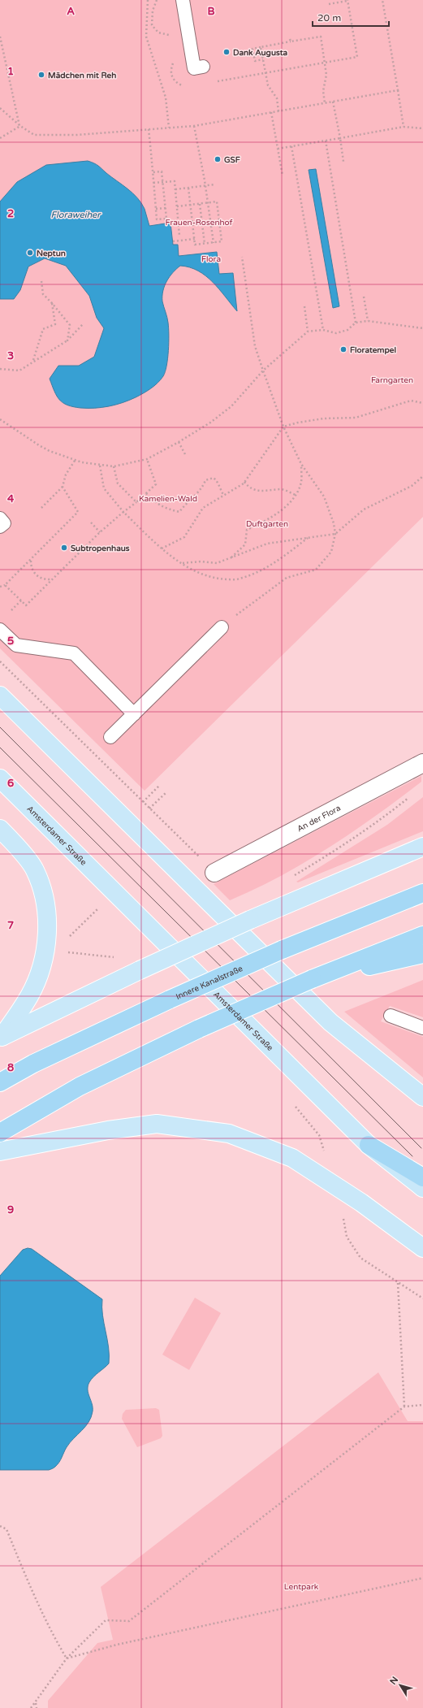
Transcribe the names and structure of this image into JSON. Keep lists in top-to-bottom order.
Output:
{
  "streets": {
    "highway": ["Innere Kanalstraße"],
    "main road": ["Amsterdamer Straße"],
    "street": ["An der Flora"]
  },
  "water": ["Floraweiher"],
  "parks": [
    "Frauen-Rosenhof",
    "Flora",
    "Farngarten",
    "Kamelien-Wald",
    "Duftgarten",
    "Lentpark"
  ],
  "places": [
    "Dank Augusta",
    "Mädchen mit Reh",
    "GSF",
    "Neptun",
    "Floratempel",
    "Subtropenhaus"
  ],
  "scale_bar": "20 m",
  "north": "top left",
  "grid": {
    "columns": ["A", "B"],
    "rows": [
      "1",
      "2",
      "3",
      "4",
      "5",
      "6",
      "7",
      "8",
      "9"
    ]
  }
}
